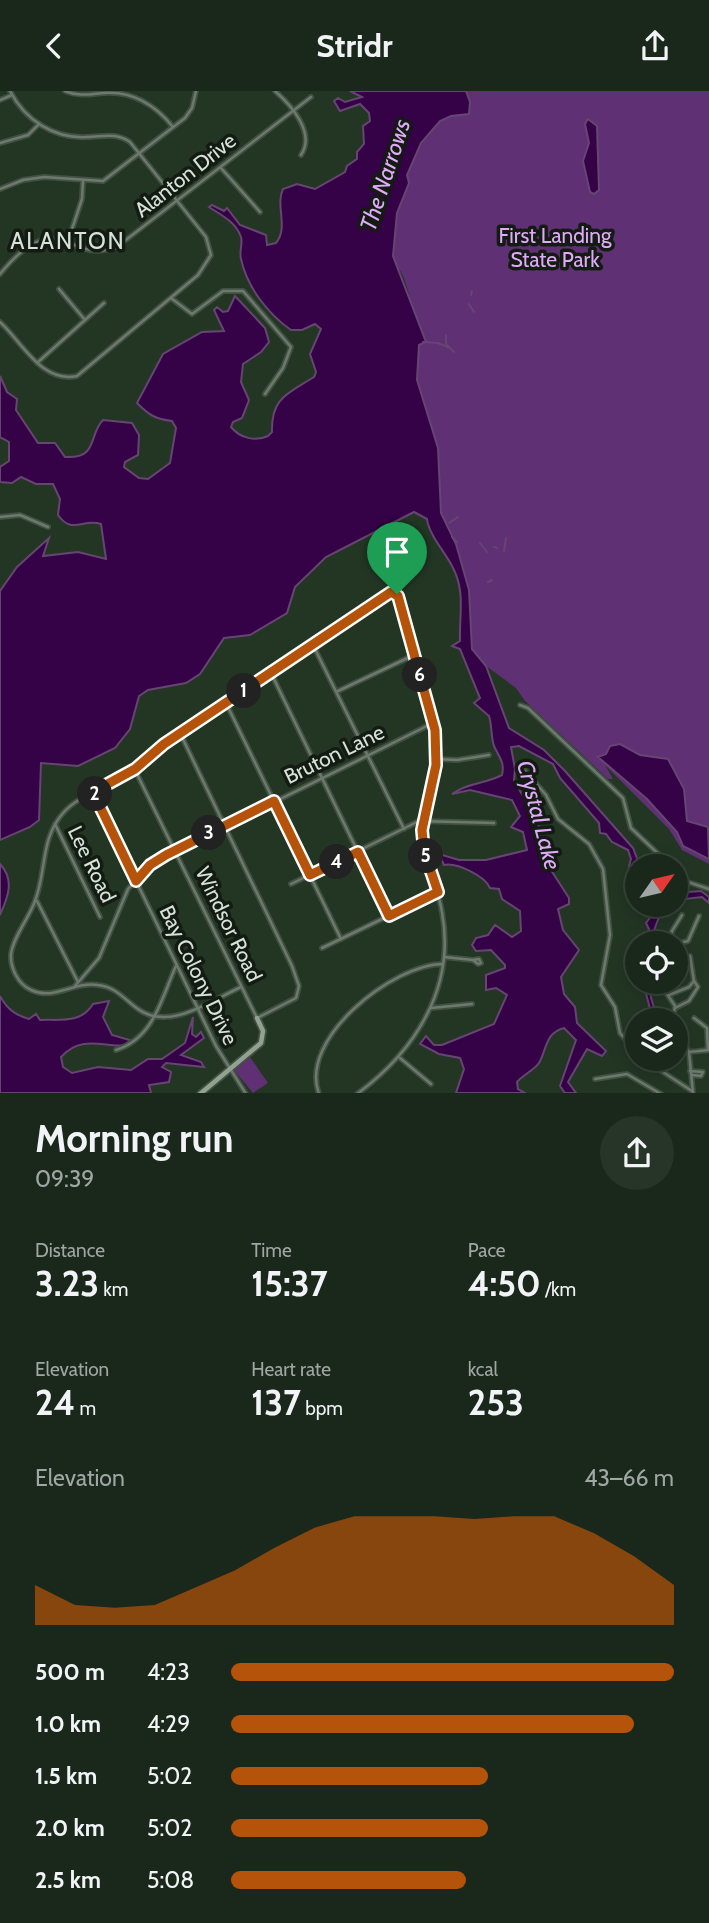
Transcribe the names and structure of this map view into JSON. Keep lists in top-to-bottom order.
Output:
{
  "streets": {
    "street": [
      "Alanton Drive",
      "Bruton Lane",
      "Lee Road",
      "Windsor Road",
      "Bay Colony Drive"
    ]
  },
  "crossings": [
    ["Bruton Lane", "Windsor Road"],
    ["Bruton Lane", "Bay Colony Drive"]
  ],
  "districts": ["ALANTON"],
  "water": ["The Narrows", "Crystal Lake"],
  "parks": ["First Landing State Park"],
  "north": "top right",
  "page": {
    "header": "Stridr",
    "pins": [
      "6",
      "1",
      "2",
      "3",
      "5",
      "4"
    ],
    "heading": ["Morning run", "09:39"],
    "stats": [
      ["Distance", "3.23 km"],
      ["Time", "15:37"],
      ["Pace", "4:50 /km"],
      ["Elevation", "24 m"],
      ["Heart rate", "137 bpm"],
      ["kcal", "253"]
    ],
    "chart": ["Elevation", "43–66 m"],
    "list": [
      {
        "name": "500 m",
        "note": "4:23"
      },
      {
        "name": "1.0 km",
        "note": "4:29"
      },
      {
        "name": "1.5 km",
        "note": "5:02"
      },
      {
        "name": "2.0 km",
        "note": "5:02"
      },
      {
        "name": "2.5 km",
        "note": "5:08"
      }
    ]
  }
}
